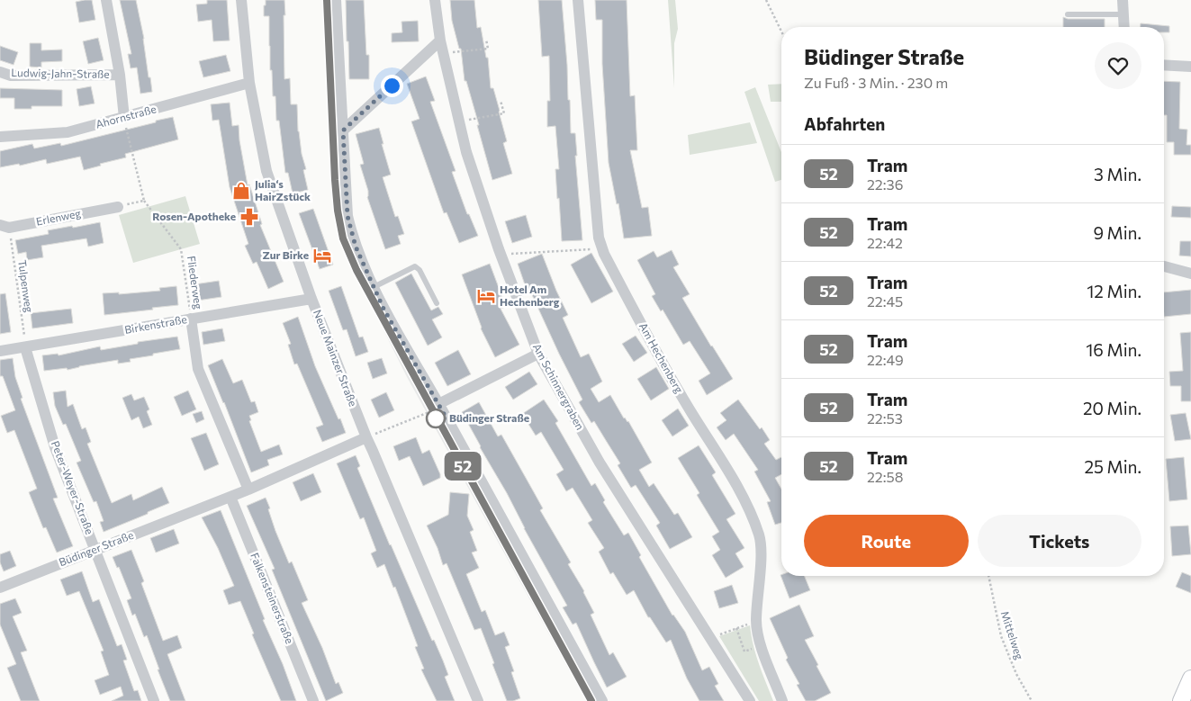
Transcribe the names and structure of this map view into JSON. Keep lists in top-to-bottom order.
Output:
{
  "streets": {
    "street": [
      "Ludwig-Jahn-Straße",
      "Ahornstraße",
      "Erlenweg",
      "Birkenstraße",
      "Neue Mainzer Straße",
      "Am Hechenberg",
      "Am Schinnergraben",
      "Peter-Weyer-Straße",
      "Büdinger Straße",
      "Falkensteinerstraße"
    ],
    "path": ["Fliederweg", "Tulpenweg", "Mittelweg"]
  },
  "crossings": [
    ["Ahornstraße", "Neue Mainzer Straße"],
    ["Erlenweg", "Tulpenweg"],
    ["Fliederweg", "Birkenstraße"],
    ["Tulpenweg", "Birkenstraße"],
    ["Tulpenweg", "Peter-Weyer-Straße"],
    ["Birkenstraße", "Neue Mainzer Straße"],
    ["Birkenstraße", "Peter-Weyer-Straße"],
    ["Neue Mainzer Straße", "Büdinger Straße"],
    ["Peter-Weyer-Straße", "Büdinger Straße"],
    ["Büdinger Straße", "Falkensteinerstraße"]
  ],
  "places": {
    "shop": ["Julia‘s HairZstück"],
    "pharmacy": ["Rosen-Apotheke"],
    "hotel": ["Zur Birke", "Hotel Am Hechenberg"],
    "other": ["Büdinger Straße"]
  },
  "lines": ["tram line 52"],
  "page": {
    "on_map": "52",
    "heading": [
      ["Büdinger Straße", "Zu Fuß · 3 Min. · 230 m"],
      "Abfahrten"
    ],
    "list": [
      {
        "mark": "52",
        "name": "Tram",
        "note": "22:36",
        "value": "3 Min."
      },
      {
        "mark": "52",
        "name": "Tram",
        "note": "22:42",
        "value": "9 Min."
      },
      {
        "mark": "52",
        "name": "Tram",
        "note": "22:45",
        "value": "12 Min."
      },
      {
        "mark": "52",
        "name": "Tram",
        "note": "22:49",
        "value": "16 Min."
      },
      {
        "mark": "52",
        "name": "Tram",
        "note": "22:53",
        "value": "20 Min."
      },
      {
        "mark": "52",
        "name": "Tram",
        "note": "22:58",
        "value": "25 Min."
      }
    ],
    "buttons": ["Route", "Tickets"]
  }
}
